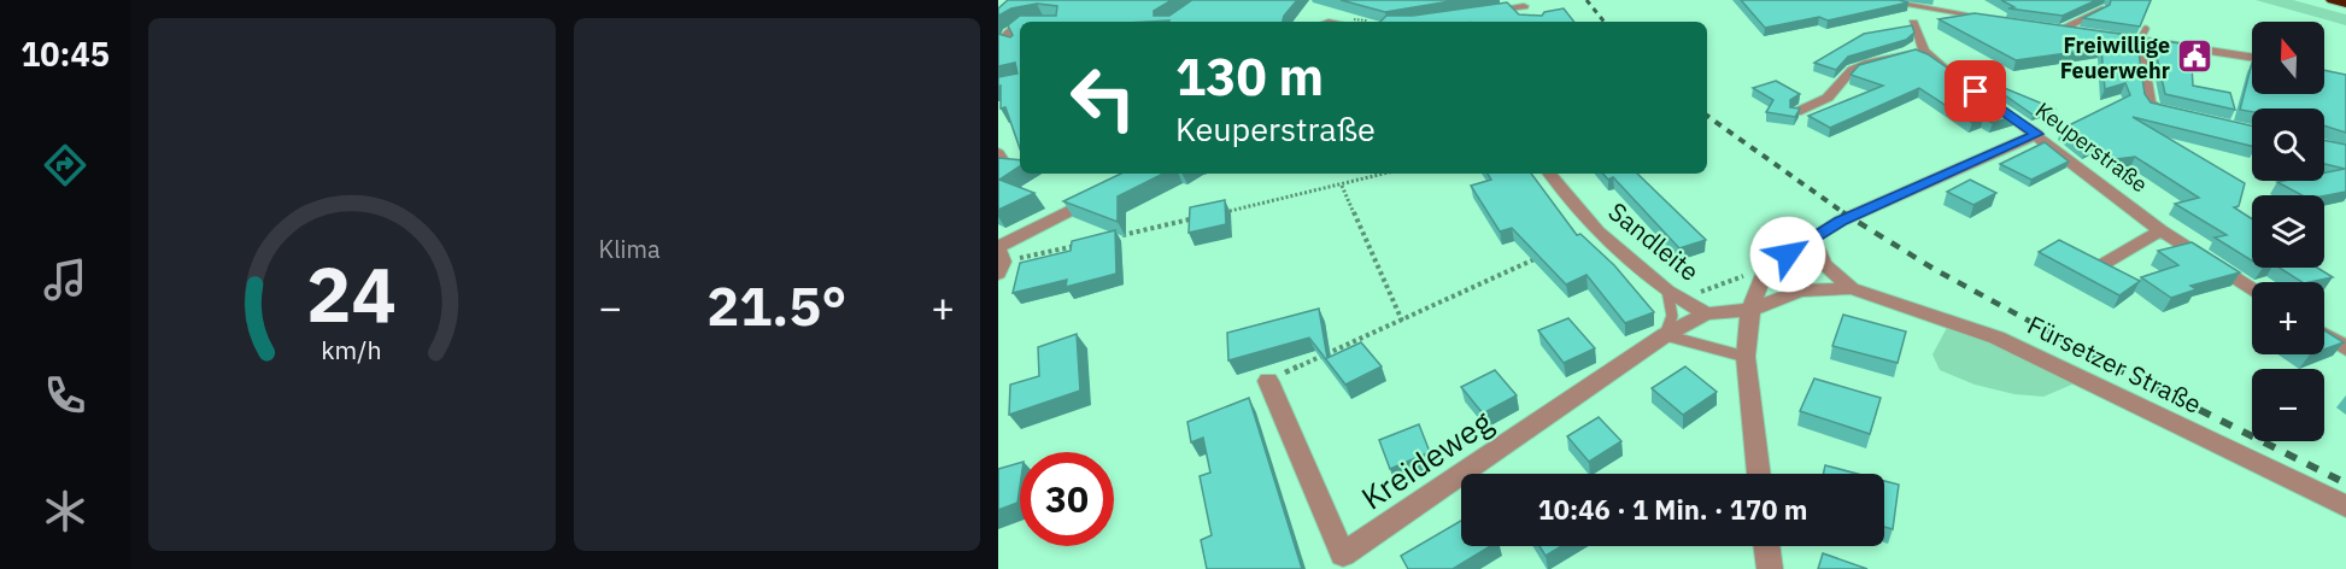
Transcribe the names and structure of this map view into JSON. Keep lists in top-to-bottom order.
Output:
{
  "streets": {
    "street": [
      "Keuperstraße",
      "Sandleite",
      "Fürsetzer Straße",
      "Kreideweg"
    ]
  },
  "crossings": [
    ["Sandleite", "Kreideweg"]
  ],
  "places": {
    "public building": ["Freiwillige Feuerwehr"]
  },
  "north": "top",
  "page": {
    "tabs": "10:45",
    "tile": "Klima",
    "map_buttons": ["+", "−"],
    "turn": ["130 m", "Keuperstraße"],
    "heat": ["−", "21.5°", "+"],
    "limit": "30",
    "trip": "10:46 · 1 Min. · 170 m",
    "gauge": ["24", "km/h"]
  }
}
